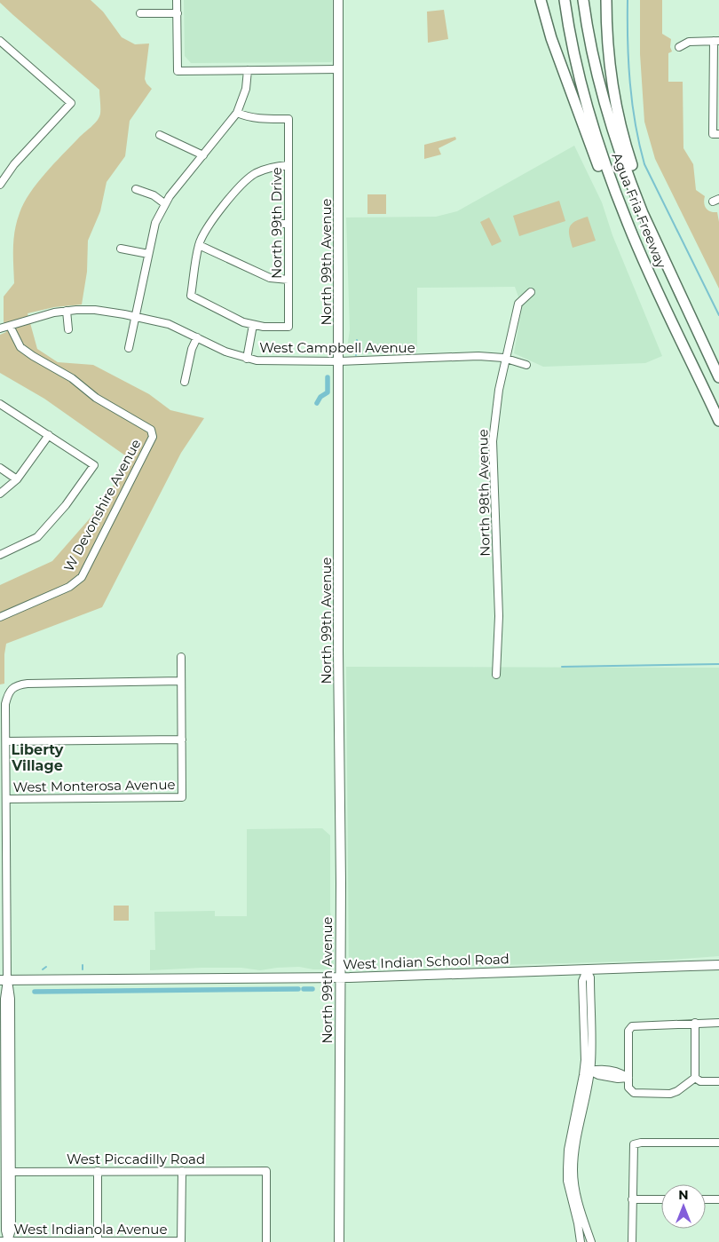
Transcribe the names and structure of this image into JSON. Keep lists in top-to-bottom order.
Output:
{
  "streets": {
    "highway": ["Agua Fria Freeway"],
    "main road": ["North 99th Avenue", "West Indian School Road"],
    "street": [
      "North 99th Drive",
      "West Campbell Avenue",
      "North 98th Avenue",
      "W Devonshire Avenue",
      "West Monterosa Avenue",
      "West Piccadilly Road",
      "West Indianola Avenue"
    ]
  },
  "crossings": [
    ["North 99th Avenue", "West Campbell Avenue"],
    ["North 99th Avenue", "West Indian School Road"],
    ["West Campbell Avenue", "North 98th Avenue"],
    ["West Campbell Avenue", "W Devonshire Avenue"]
  ],
  "districts": ["Liberty Village"],
  "north": "top"
}
